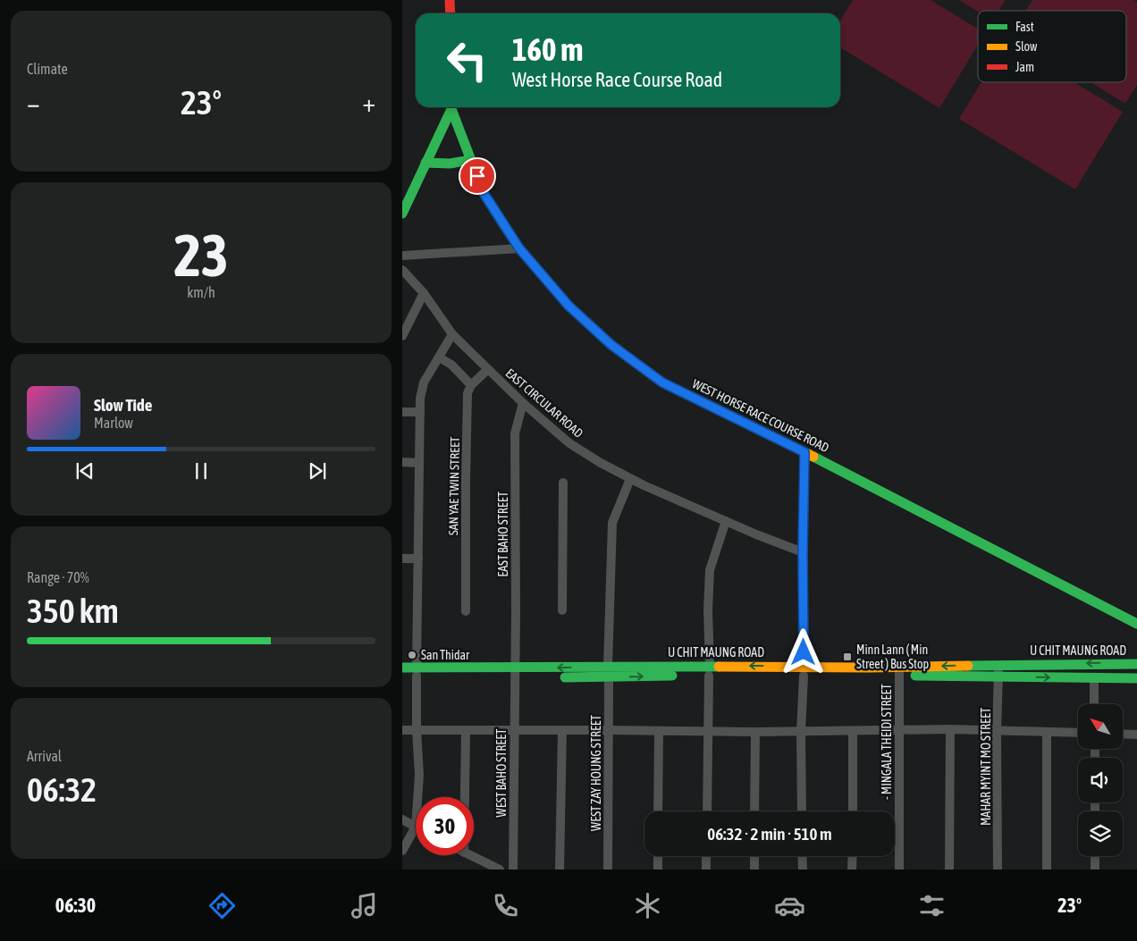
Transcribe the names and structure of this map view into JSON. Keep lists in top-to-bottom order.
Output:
{
  "streets": {
    "main road": ["WEST HORSE RACE COURSE ROAD", "U CHIT MAUNG ROAD"],
    "street": [
      "EAST CIRCULAR ROAD",
      "SAN YAE TWIN STREET",
      "EAST BAHO STREET",
      "- MINGALA THEIDI STREET",
      "MAHAR MYINT MO STREET",
      "WEST BAHO STREET",
      "WEST ZAY HOUNG STREET"
    ]
  },
  "crossings": [
    ["EAST CIRCULAR ROAD", "EAST BAHO STREET"],
    ["EAST BAHO STREET", "U CHIT MAUNG ROAD"],
    ["EAST BAHO STREET", "WEST BAHO STREET"],
    ["U CHIT MAUNG ROAD", "- MINGALA THEIDI STREET"],
    ["U CHIT MAUNG ROAD", "MAHAR MYINT MO STREET"],
    ["U CHIT MAUNG ROAD", "WEST BAHO STREET"],
    ["U CHIT MAUNG ROAD", "WEST ZAY HOUNG STREET"]
  ],
  "places": {
    "other": ["San Thidar"],
    "transit": ["Minn Lann ( Min Street ) Bus Stop"]
  },
  "legend": ["Fast", "Slow", "Jam"],
  "north": "top left",
  "page": {
    "tile": [
      "Climate",
      ["23", "km/h"],
      ["Range · 70%", "350 km"],
      ["Arrival", "06:32"]
    ],
    "turn": ["160 m", "West Horse Race Course Road"],
    "heat": ["−", "23°", "+"],
    "song": ["Slow Tide", "Marlow"],
    "limit": "30",
    "trip": "06:32 · 2 min · 510 m",
    "tabs": ["06:30", "23°"]
  }
}
